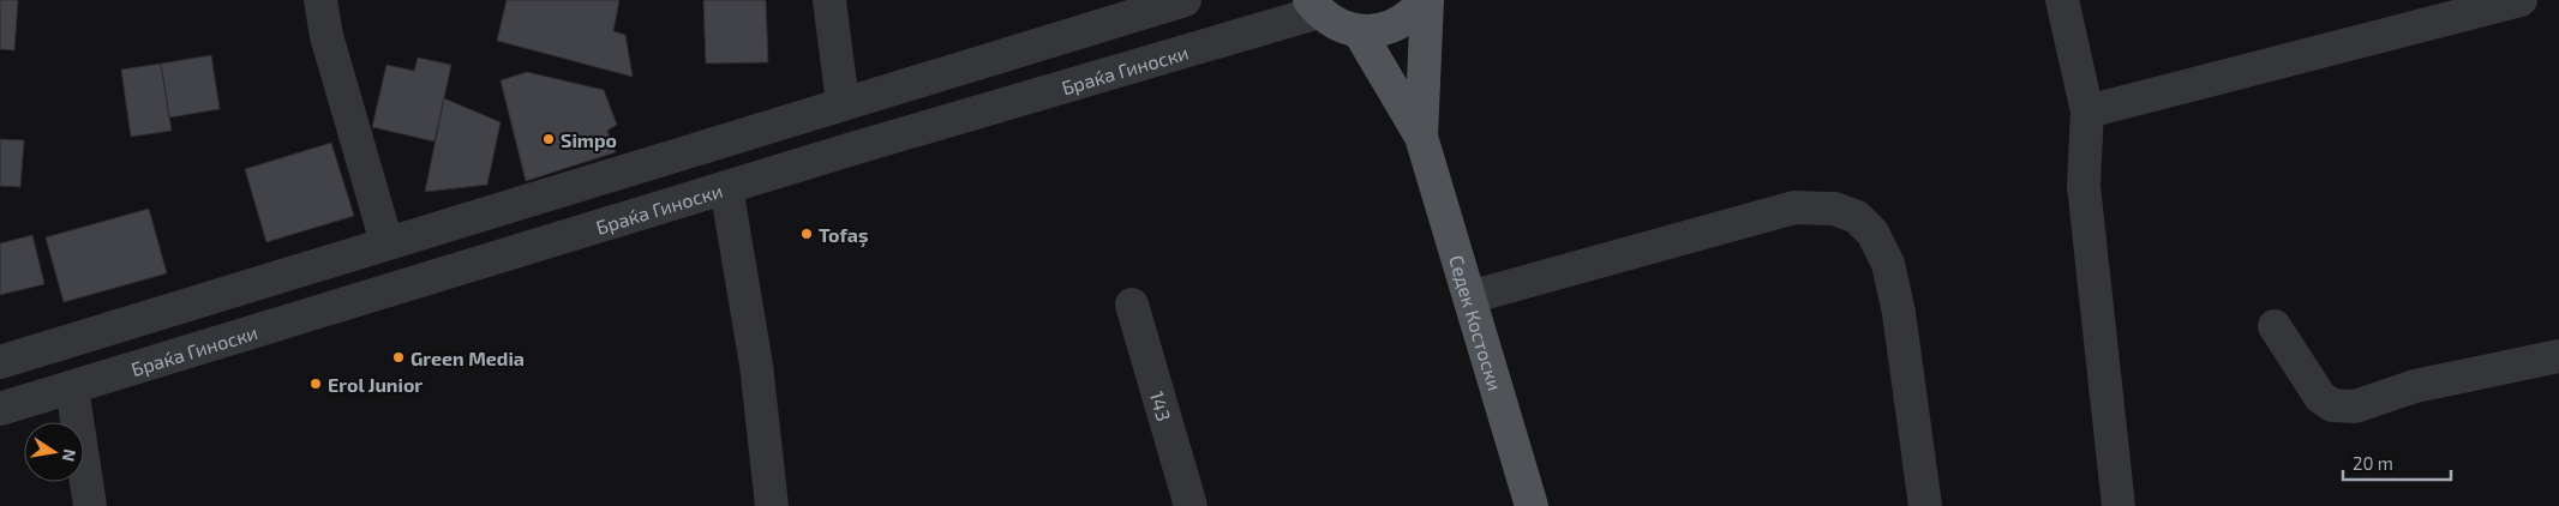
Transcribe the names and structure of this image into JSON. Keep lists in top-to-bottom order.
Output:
{
  "streets": {
    "main road": ["Браќа Гиноски", "Седек Костоски"],
    "street": ["143"]
  },
  "places": [
    "Simpo",
    "Tofaş",
    "Green Media",
    "Erol Junior"
  ],
  "scale_bar": "20 m",
  "north": "right"
}
